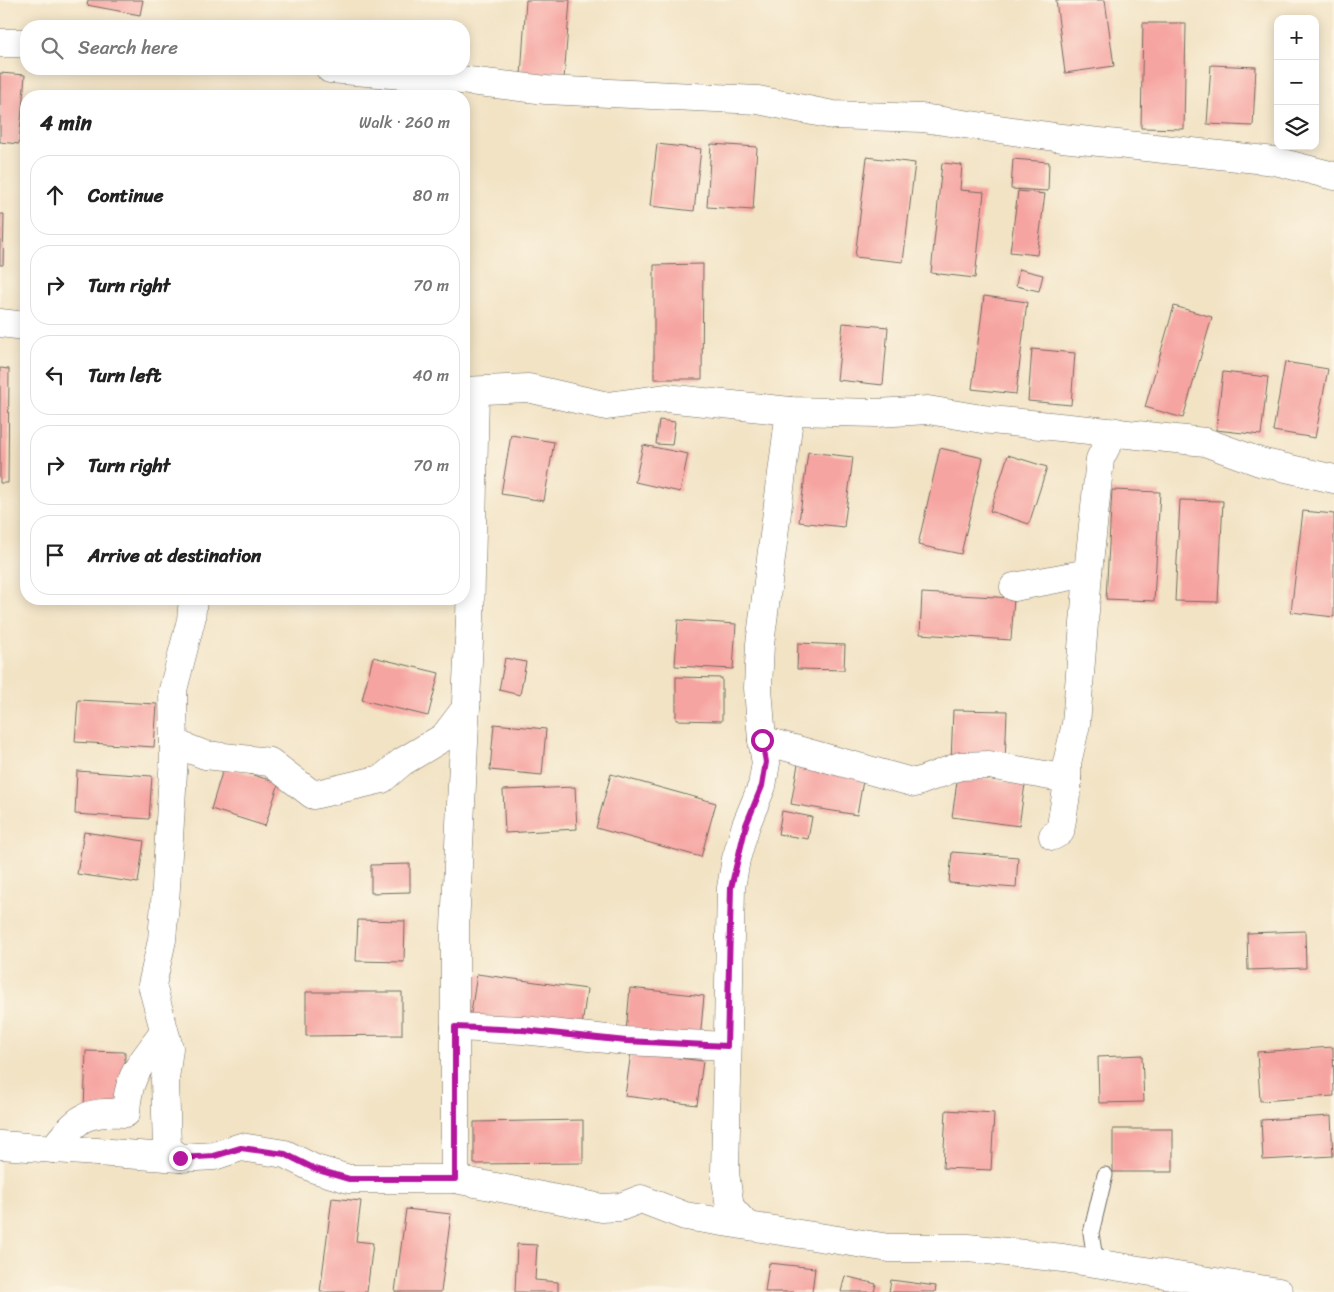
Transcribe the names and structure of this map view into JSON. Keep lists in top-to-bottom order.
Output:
{
  "page": {
    "map_buttons": ["+", "−"],
    "search": "Search here",
    "heading": ["4 min", "Walk · 260 m"],
    "list": [
      ["Continue", "80 m"],
      ["Turn right", "70 m"],
      ["Turn left", "40 m"],
      ["Turn right", "70 m"],
      "Arrive at destination"
    ]
  }
}
